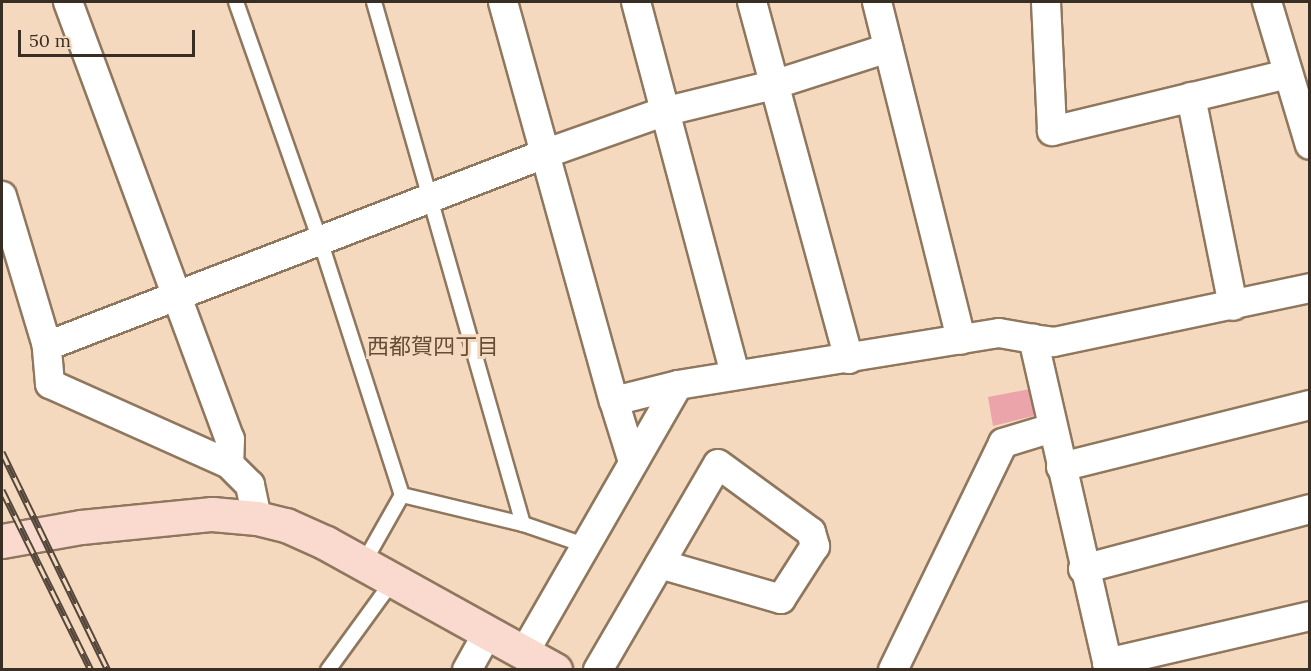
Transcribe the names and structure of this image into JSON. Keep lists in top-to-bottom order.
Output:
{
  "districts": ["西都賀四丁目"],
  "scale_bar": "50 m"
}
